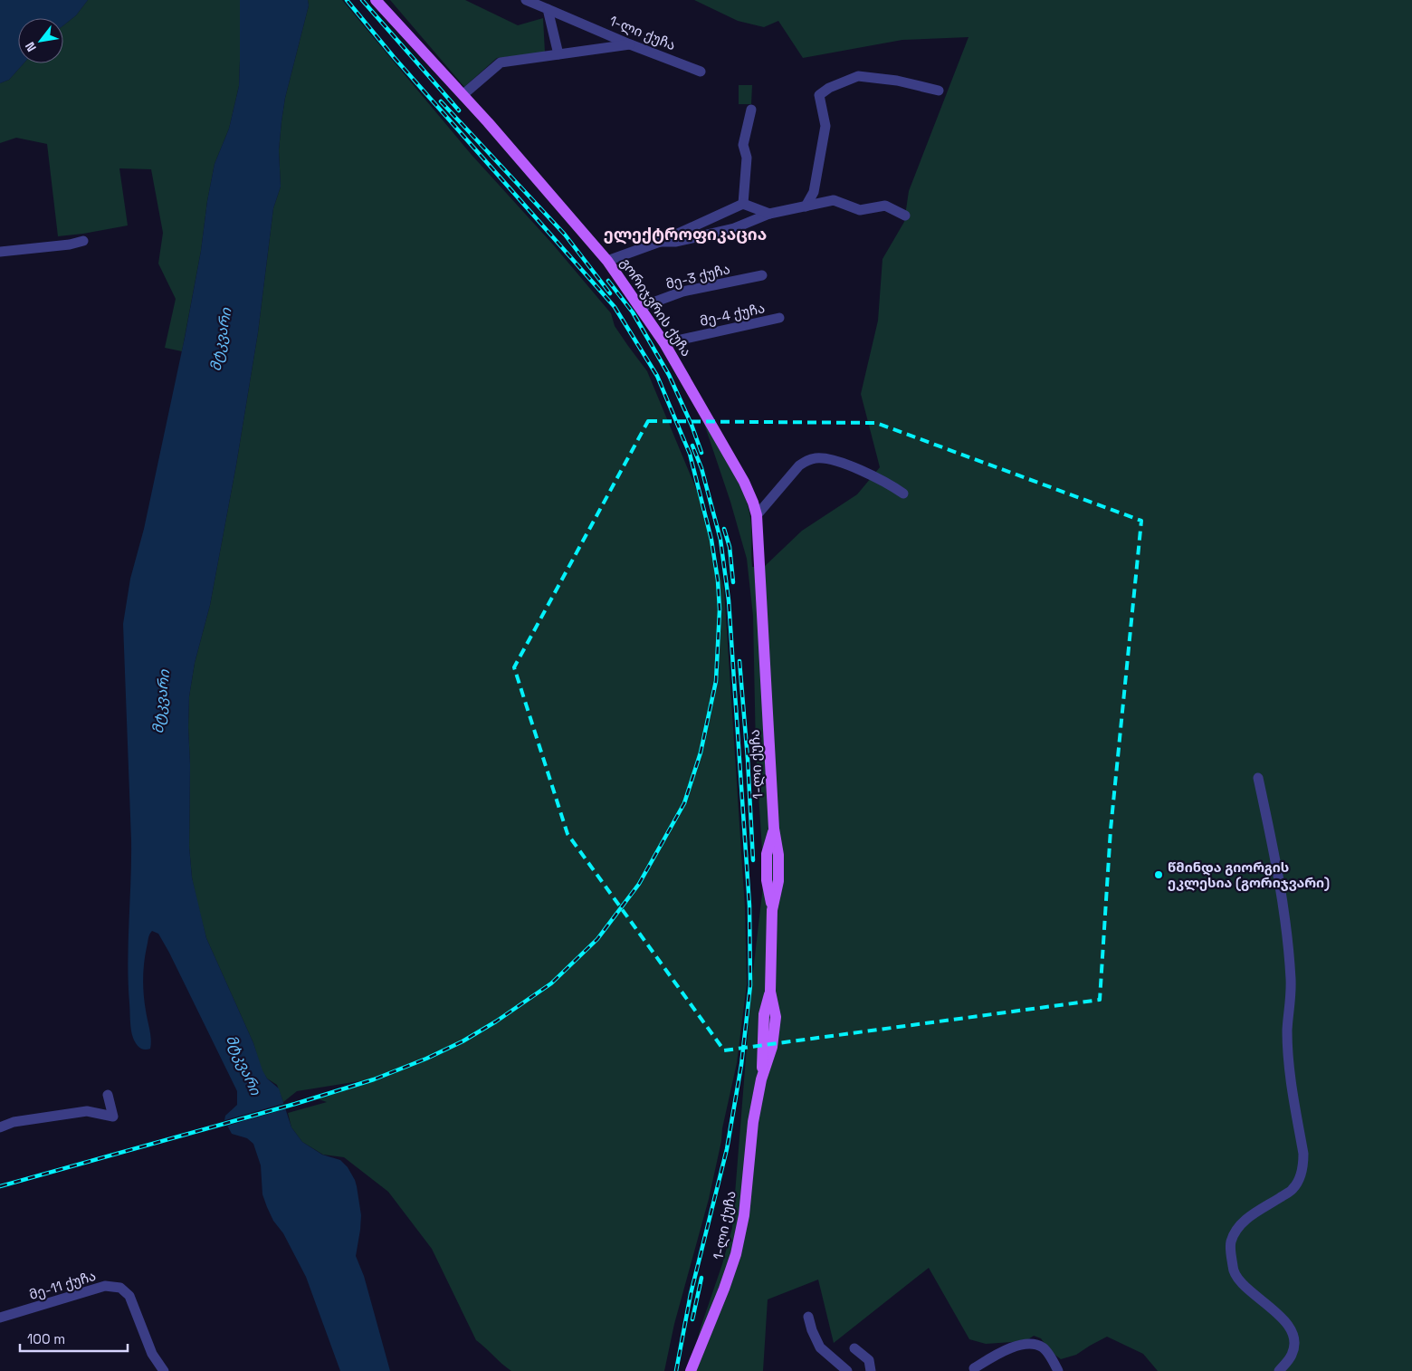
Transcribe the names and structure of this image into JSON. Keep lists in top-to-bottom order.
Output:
{
  "streets": {
    "main road": ["1-ლი ქუჩა", "გორიჯვრის ქუჩა"],
    "street": ["მე-3 ქუჩა", "მე-4 ქუჩა", "მე-11 ქუჩა"]
  },
  "crossings": [
    ["1-ლი ქუჩა", "გორიჯვრის ქუჩა"],
    ["მე-3 ქუჩა", "გორიჯვრის ქუჩა"],
    ["გორიჯვრის ქუჩა", "მე-4 ქუჩა"]
  ],
  "districts": ["ელექტროფიკაცია"],
  "water": ["მტკვარი"],
  "places": ["წმინდა გიორგის ეკლესია (გორიჯვარი)"],
  "scale_bar": "100 m",
  "north": "bottom left"
}
